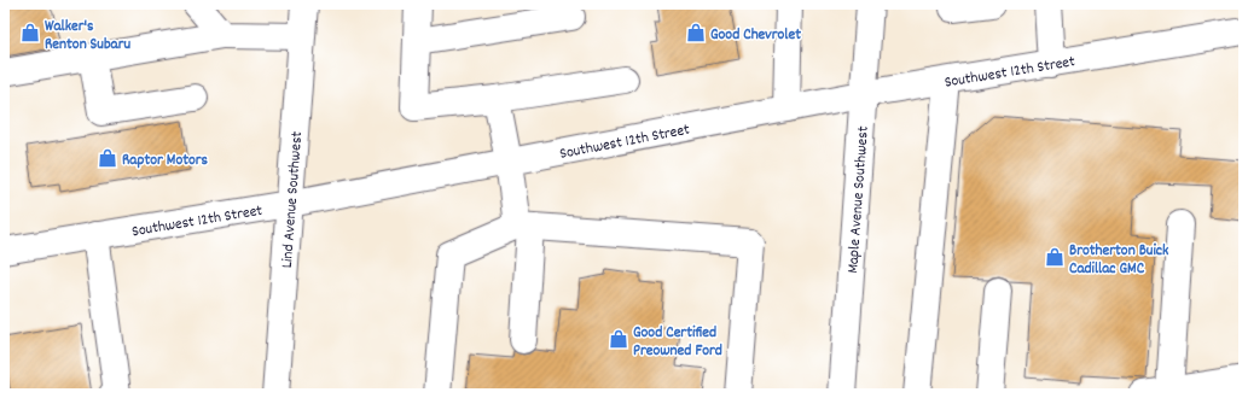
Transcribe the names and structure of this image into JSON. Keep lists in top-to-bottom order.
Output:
{
  "streets": {
    "street": ["Southwest 12th Street", "Lind Avenue Southwest", "Maple Avenue Southwest"]
  },
  "crossings": [
    ["Southwest 12th Street", "Lind Avenue Southwest"],
    ["Southwest 12th Street", "Maple Avenue Southwest"]
  ],
  "places": {
    "shop": [
      "Walker's Renton Subaru",
      "Good Chevrolet",
      "Raptor Motors",
      "Brotherton Buick Cadillac GMC",
      "Good Certified Preowned Ford"
    ]
  }
}
